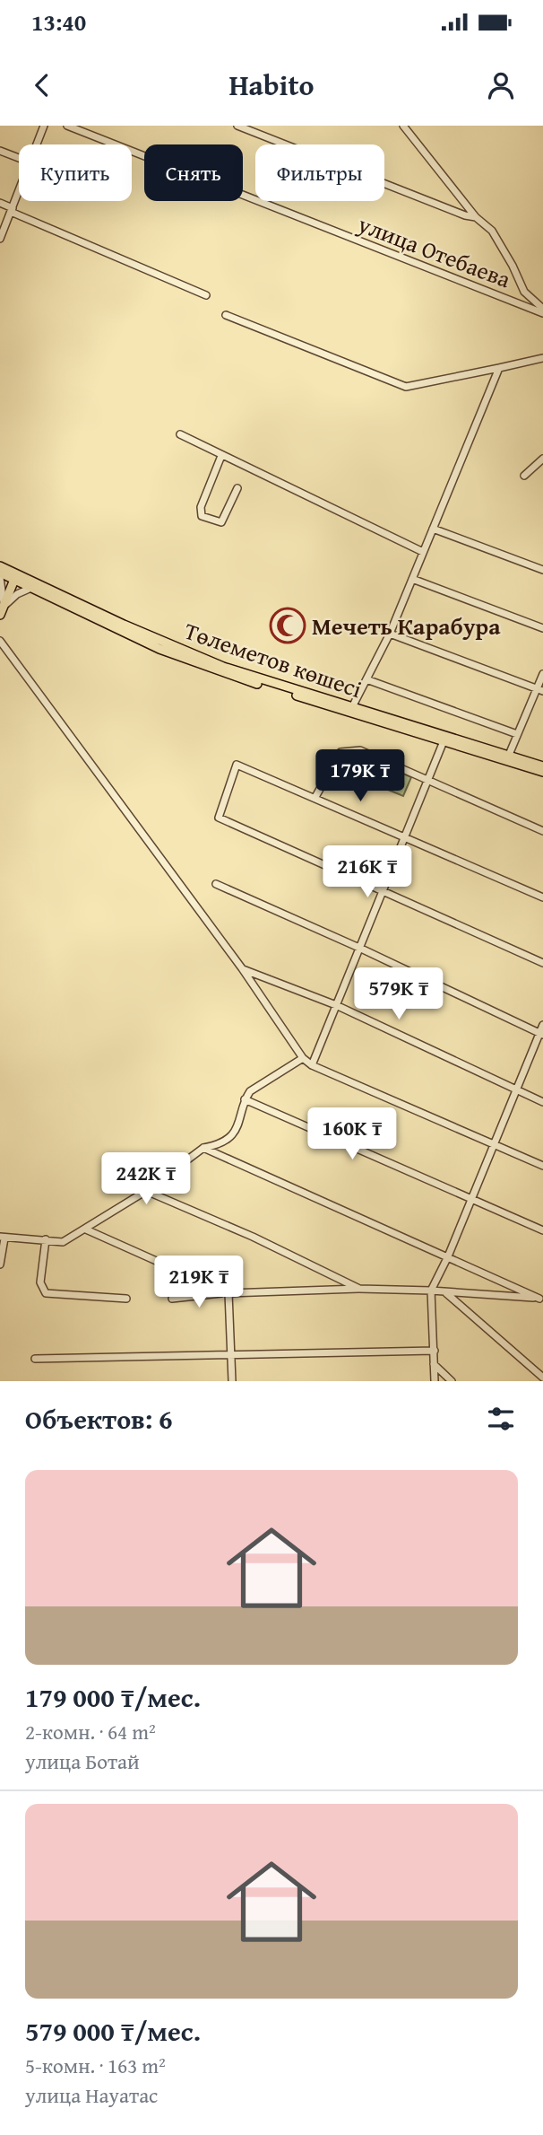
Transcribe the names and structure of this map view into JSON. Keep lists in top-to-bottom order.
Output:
{
  "streets": {
    "main road": ["Төлеметов көшесі"],
    "street": ["улица Отебаева"]
  },
  "places": {
    "mosque": ["Мечеть Карабура"]
  },
  "page": {
    "status": "13:40",
    "header": "Habito",
    "chip": ["Купить", "Снять", "Фильтры"],
    "price": [
      "179K ₸",
      "216K ₸",
      "579K ₸",
      "160K ₸",
      "242K ₸",
      "219K ₸"
    ],
    "heading": "Объектов: 6",
    "list": [
      {
        "name": "179 000 ₸/мес.",
        "note": "2-комн. · 64 m² · улица Ботай"
      },
      {
        "name": "579 000 ₸/мес.",
        "note": "5-комн. · 163 m² · улица Науатас"
      }
    ]
  }
}
